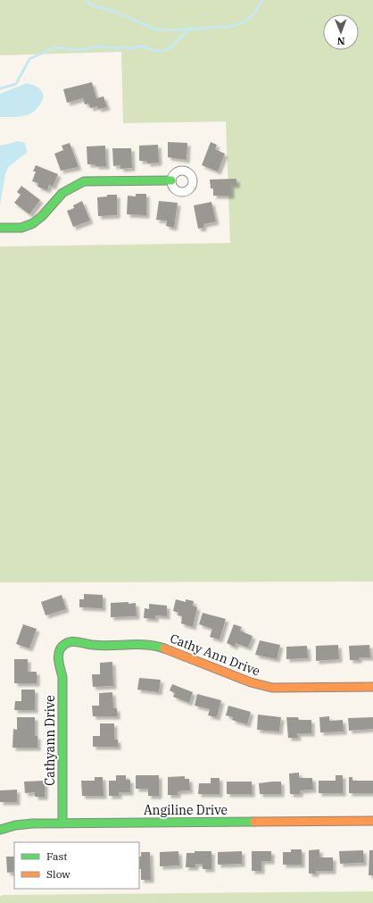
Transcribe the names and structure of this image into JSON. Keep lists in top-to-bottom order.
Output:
{
  "streets": {
    "street": ["Cathy Ann Drive", "Cathyann Drive", "Angiline Drive"]
  },
  "crossings": [
    ["Cathy Ann Drive", "Cathyann Drive"],
    ["Cathyann Drive", "Angiline Drive"]
  ],
  "legend": ["Fast", "Slow"],
  "north": "bottom"
}
